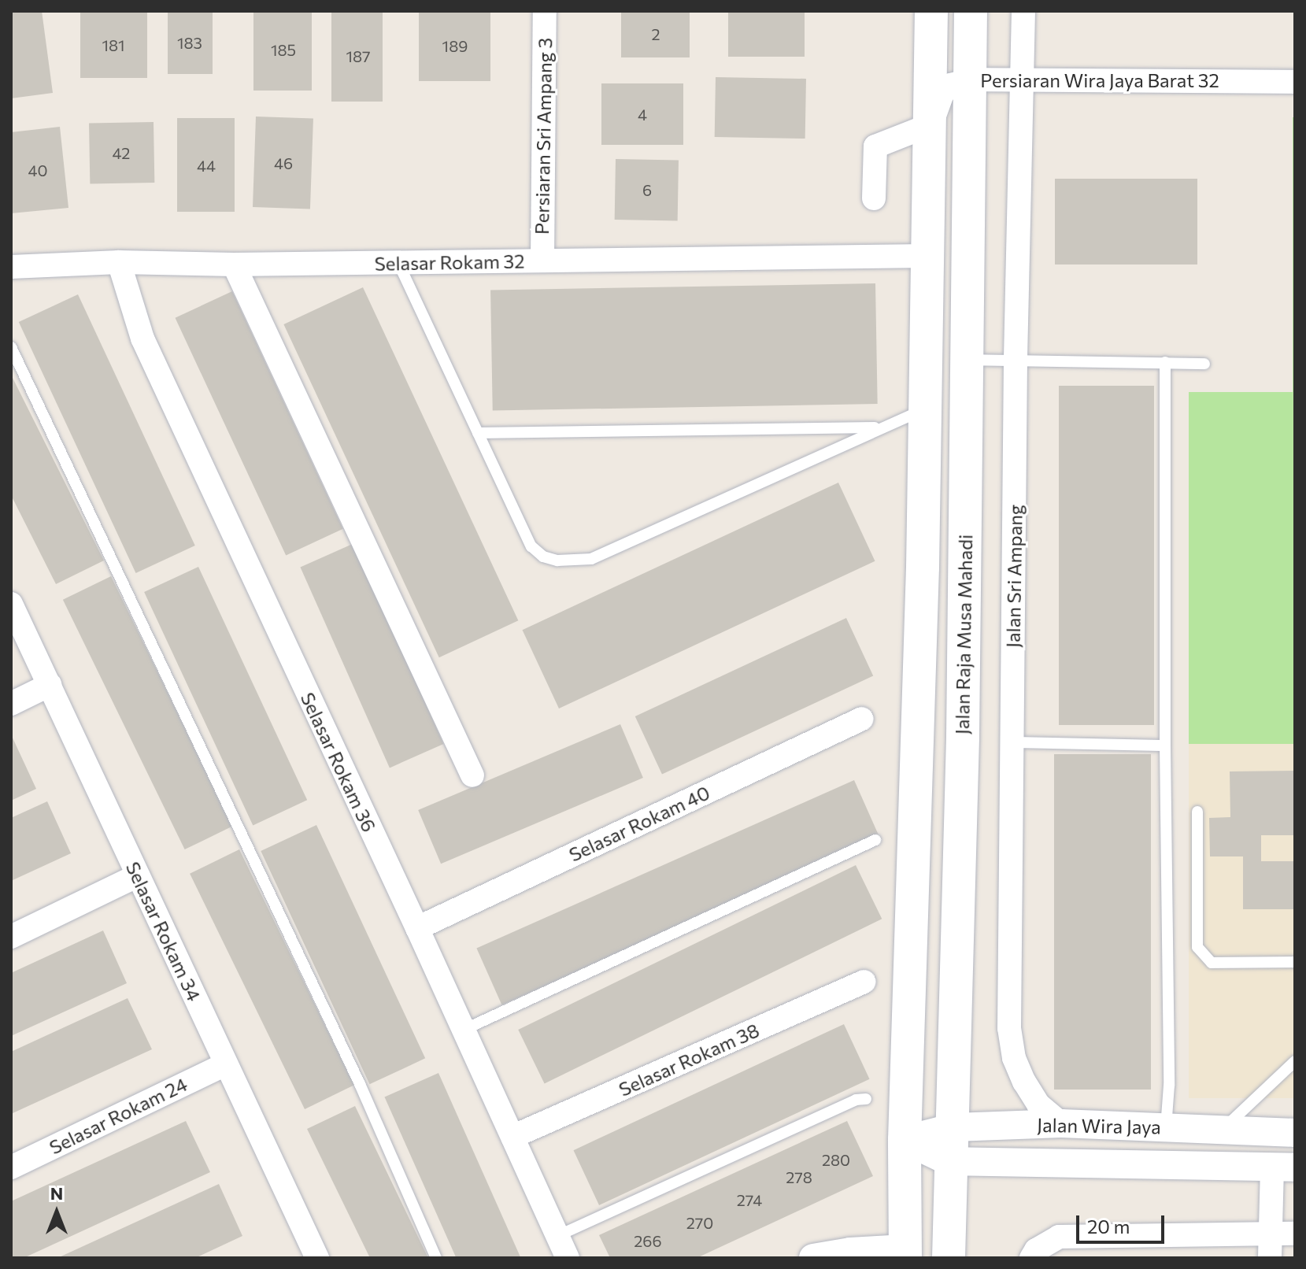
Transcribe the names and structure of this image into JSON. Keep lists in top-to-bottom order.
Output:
{
  "streets": {
    "main road": ["Jalan Raja Musa Mahadi"],
    "street": [
      "Persiaran Wira Jaya Barat 32",
      "Persiaran Sri Ampang 3",
      "Selasar Rokam 32",
      "Jalan Sri Ampang",
      "Selasar Rokam 36",
      "Selasar Rokam 40",
      "Selasar Rokam 34",
      "Selasar Rokam 38",
      "Selasar Rokam 24",
      "Jalan Wira Jaya"
    ]
  },
  "crossings": [
    ["Persiaran Wira Jaya Barat 32", "Jalan Sri Ampang"],
    ["Persiaran Wira Jaya Barat 32", "Jalan Raja Musa Mahadi"],
    ["Persiaran Sri Ampang 3", "Selasar Rokam 32"],
    ["Selasar Rokam 32", "Selasar Rokam 36"],
    ["Jalan Sri Ampang", "Jalan Wira Jaya"],
    ["Jalan Raja Musa Mahadi", "Jalan Wira Jaya"],
    ["Selasar Rokam 36", "Selasar Rokam 40"],
    ["Selasar Rokam 36", "Selasar Rokam 38"],
    ["Selasar Rokam 34", "Selasar Rokam 24"]
  ],
  "house_numbers": [
    "2",
    "183",
    "181",
    "189",
    "185",
    "187",
    "4",
    "42",
    "46",
    "44",
    "40",
    "6",
    "280",
    "278",
    "274",
    "270",
    "266"
  ],
  "scale_bar": "20 m",
  "north": "top"
}
